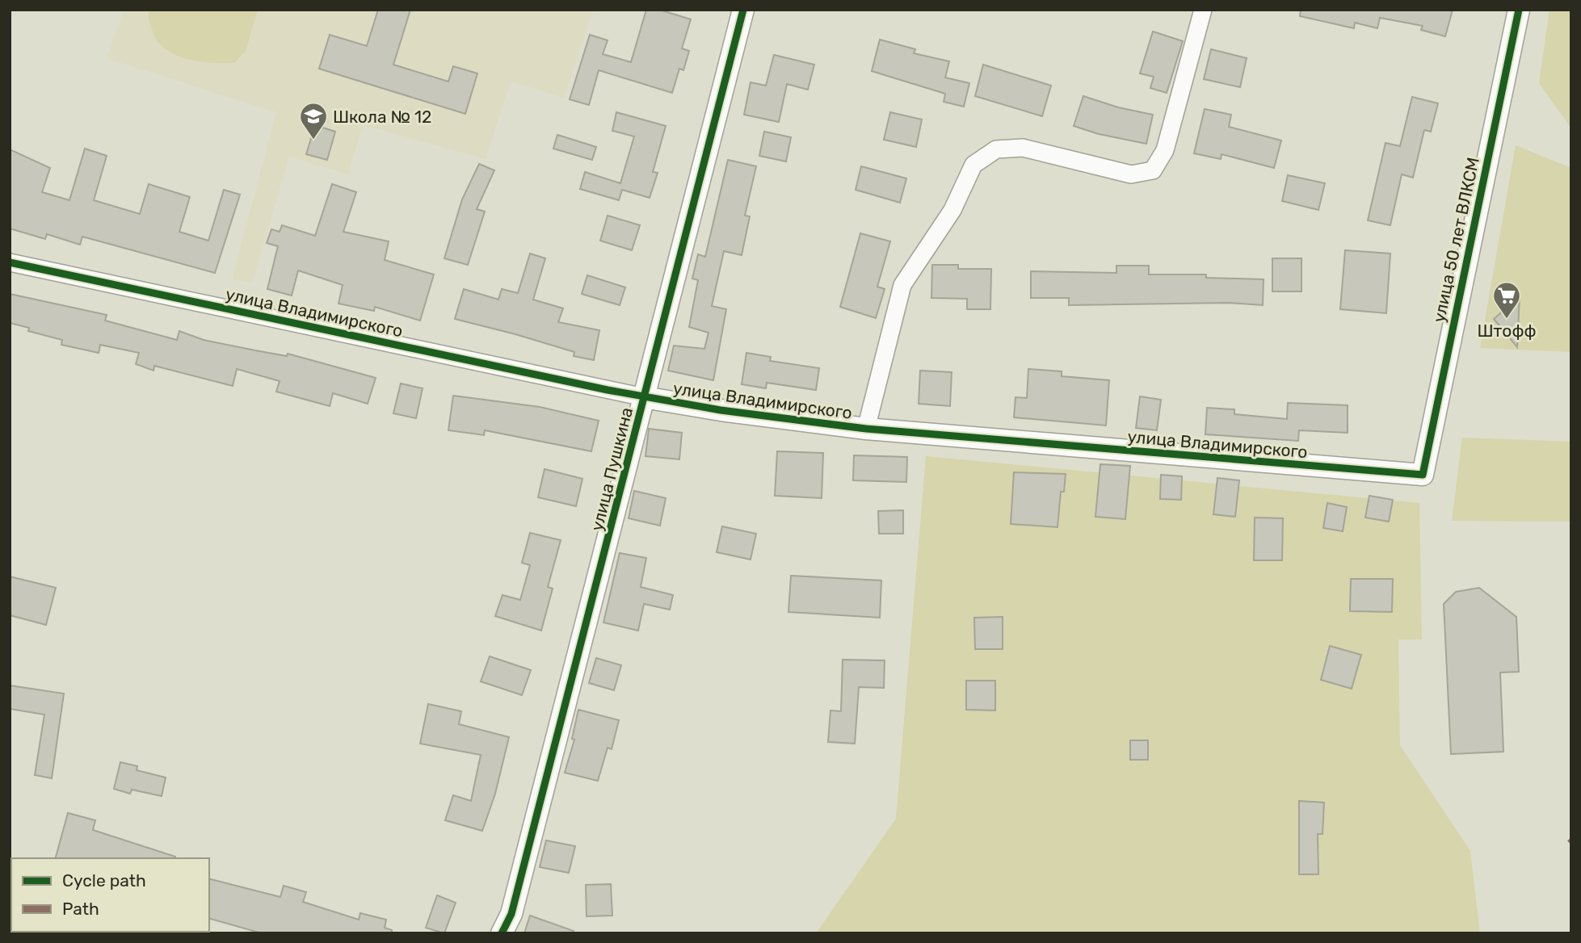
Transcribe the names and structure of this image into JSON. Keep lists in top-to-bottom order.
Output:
{
  "streets": {
    "street": ["улица 50 лет ВЛКСМ", "улица Владимирского", "улица Пушкина"]
  },
  "crossings": [
    ["улица 50 лет ВЛКСМ", "улица Владимирского"],
    ["улица Владимирского", "улица Пушкина"]
  ],
  "places": {
    "school or university": ["Школа № 12"],
    "supermarket": ["Штофф"]
  },
  "legend": ["Cycle path", "Path"]
}
